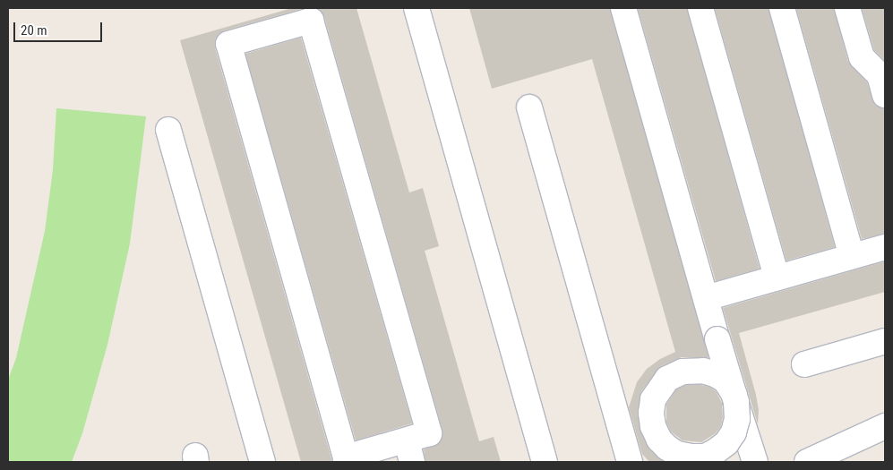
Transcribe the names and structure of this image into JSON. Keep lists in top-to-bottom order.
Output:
{
  "scale_bar": "20 m"
}
